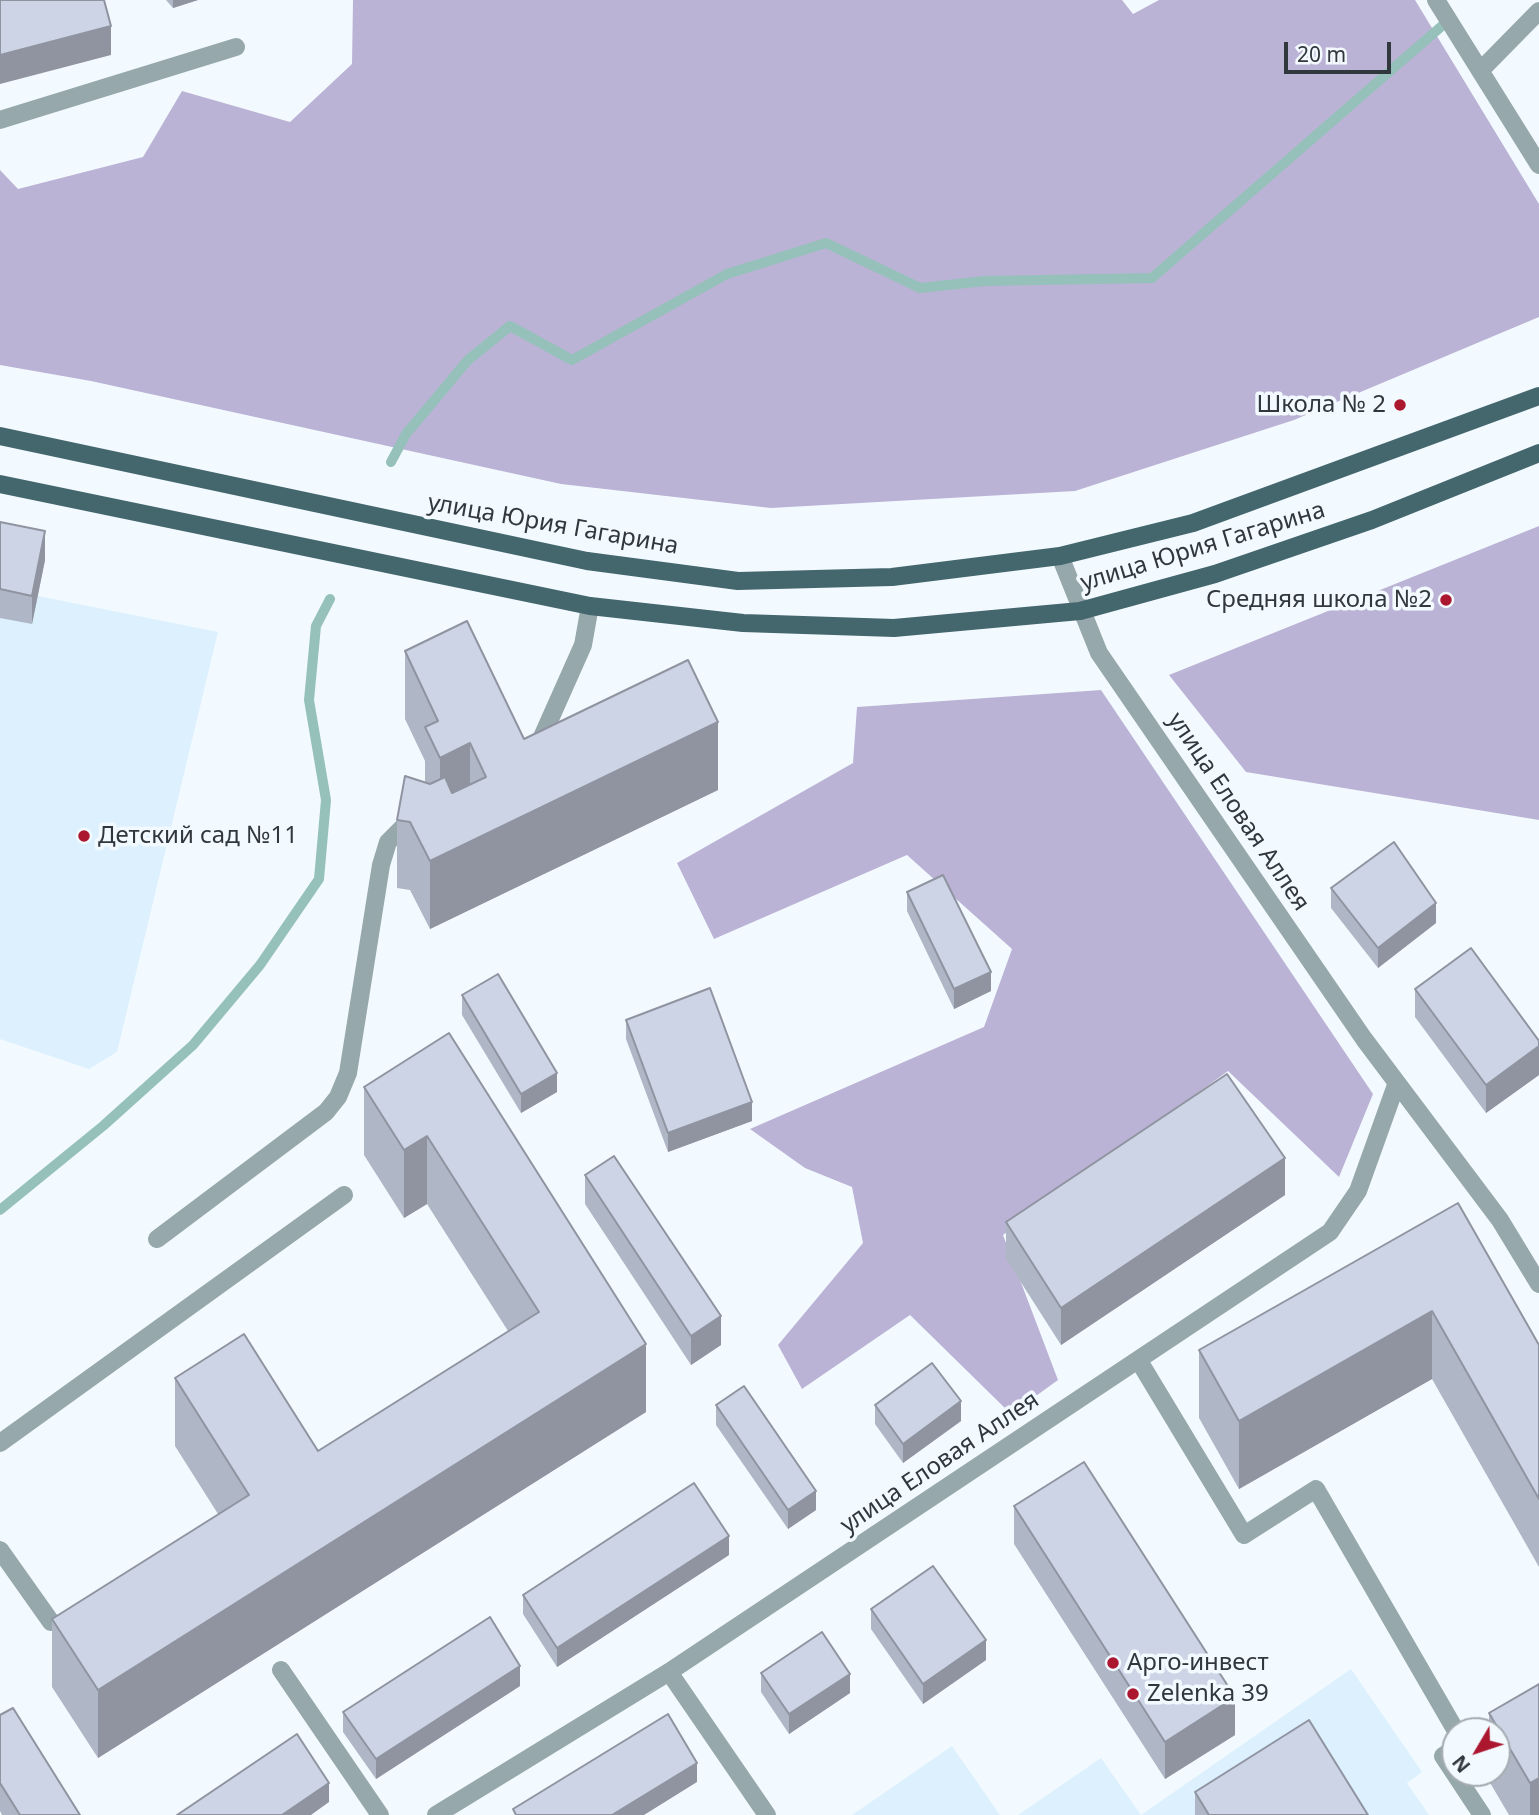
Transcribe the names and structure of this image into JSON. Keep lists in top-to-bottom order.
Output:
{
  "streets": {
    "main road": ["улица Юрия Гагарина"],
    "street": ["улица Еловая Аллея"]
  },
  "crossings": [
    ["улица Юрия Гагарина", "улица Еловая Аллея"]
  ],
  "places": [
    "Школа № 2",
    "Средняя школа №2",
    "Детский сад №11",
    "Арго-инвест",
    "Zelenka 39"
  ],
  "scale_bar": "20 m",
  "north": "bottom left"
}
